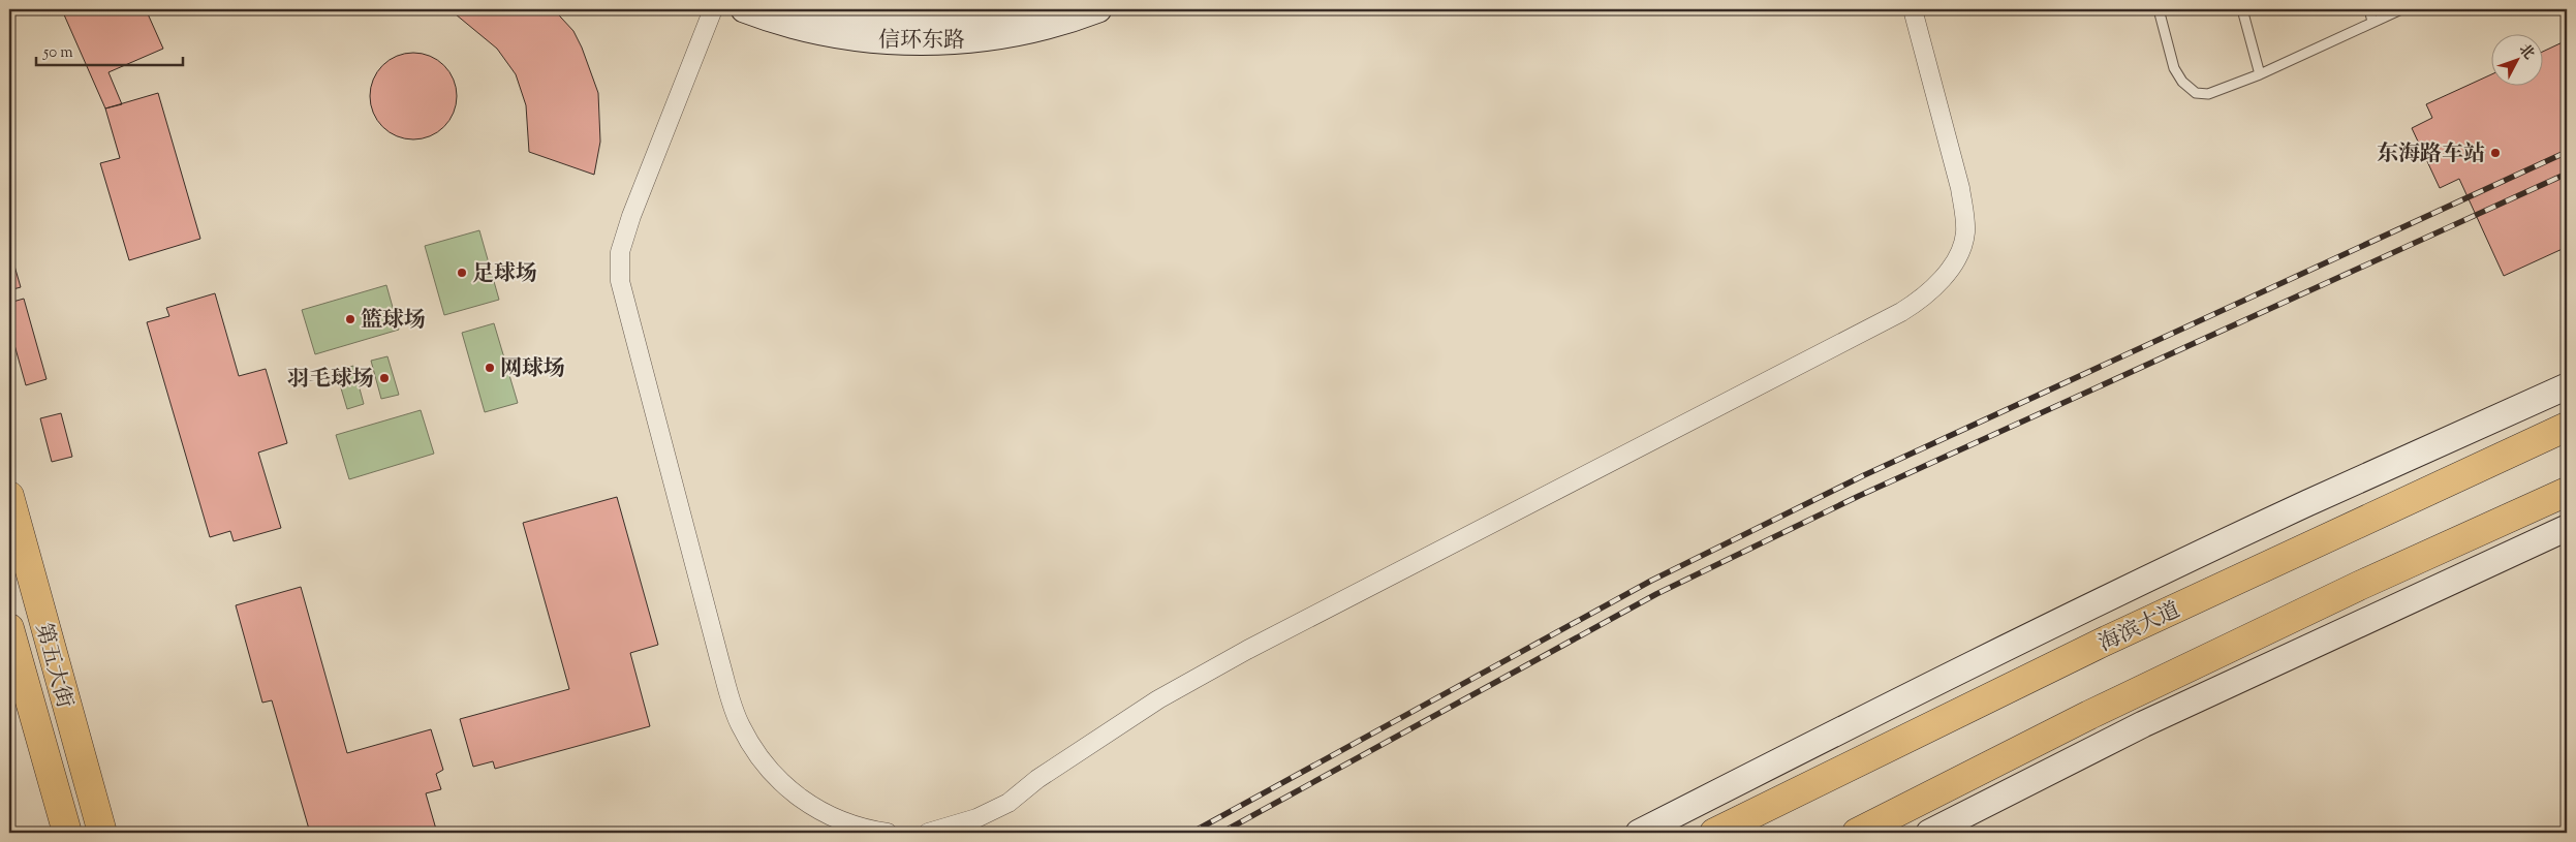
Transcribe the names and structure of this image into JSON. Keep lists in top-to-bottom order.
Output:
{
  "streets": {
    "main road": ["信环东路", "海滨大道", "第五大街"]
  },
  "places": [
    "东海路车站",
    "足球场",
    "篮球场",
    "网球场",
    "羽毛球场"
  ],
  "scale_bar": "50 m",
  "north": "top right"
}
